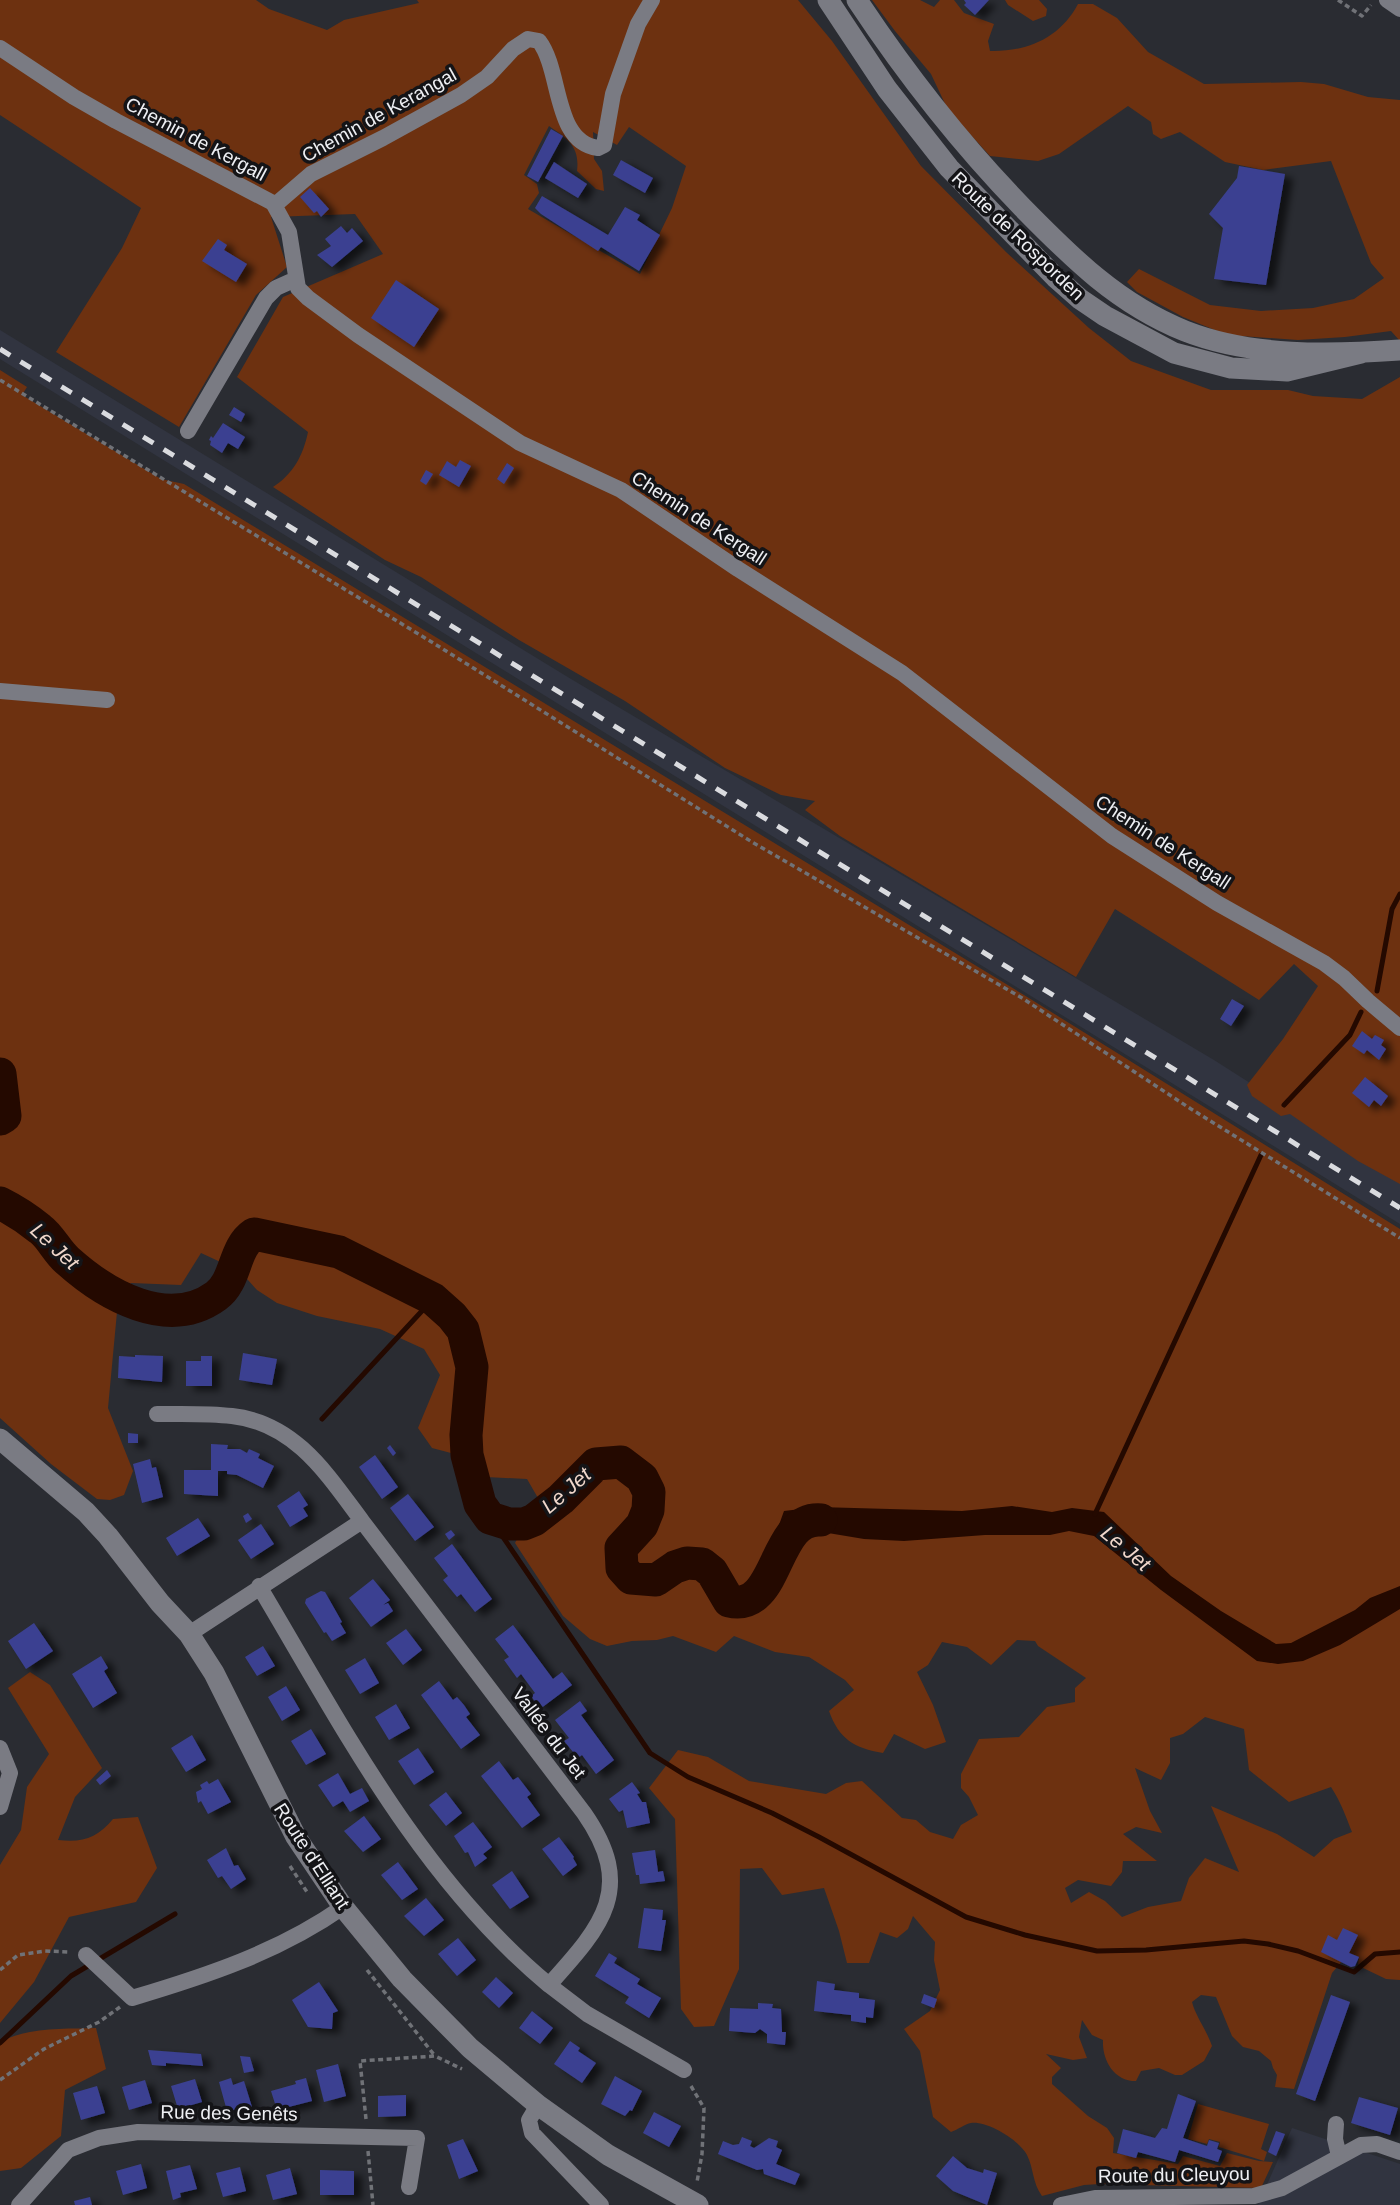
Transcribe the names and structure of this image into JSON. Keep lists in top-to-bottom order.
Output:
{
  "streets": {
    "main road": ["Route de Rosporden", "Route d'Elliant"],
    "street": [
      "Chemin de Kerangal",
      "Chemin de Kergall",
      "Vallée du Jet",
      "Rue des Genêts",
      "Route du Cleuyou"
    ]
  },
  "crossings": [
    ["Chemin de Kerangal", "Chemin de Kergall"]
  ],
  "water": ["Le Jet"]
}
